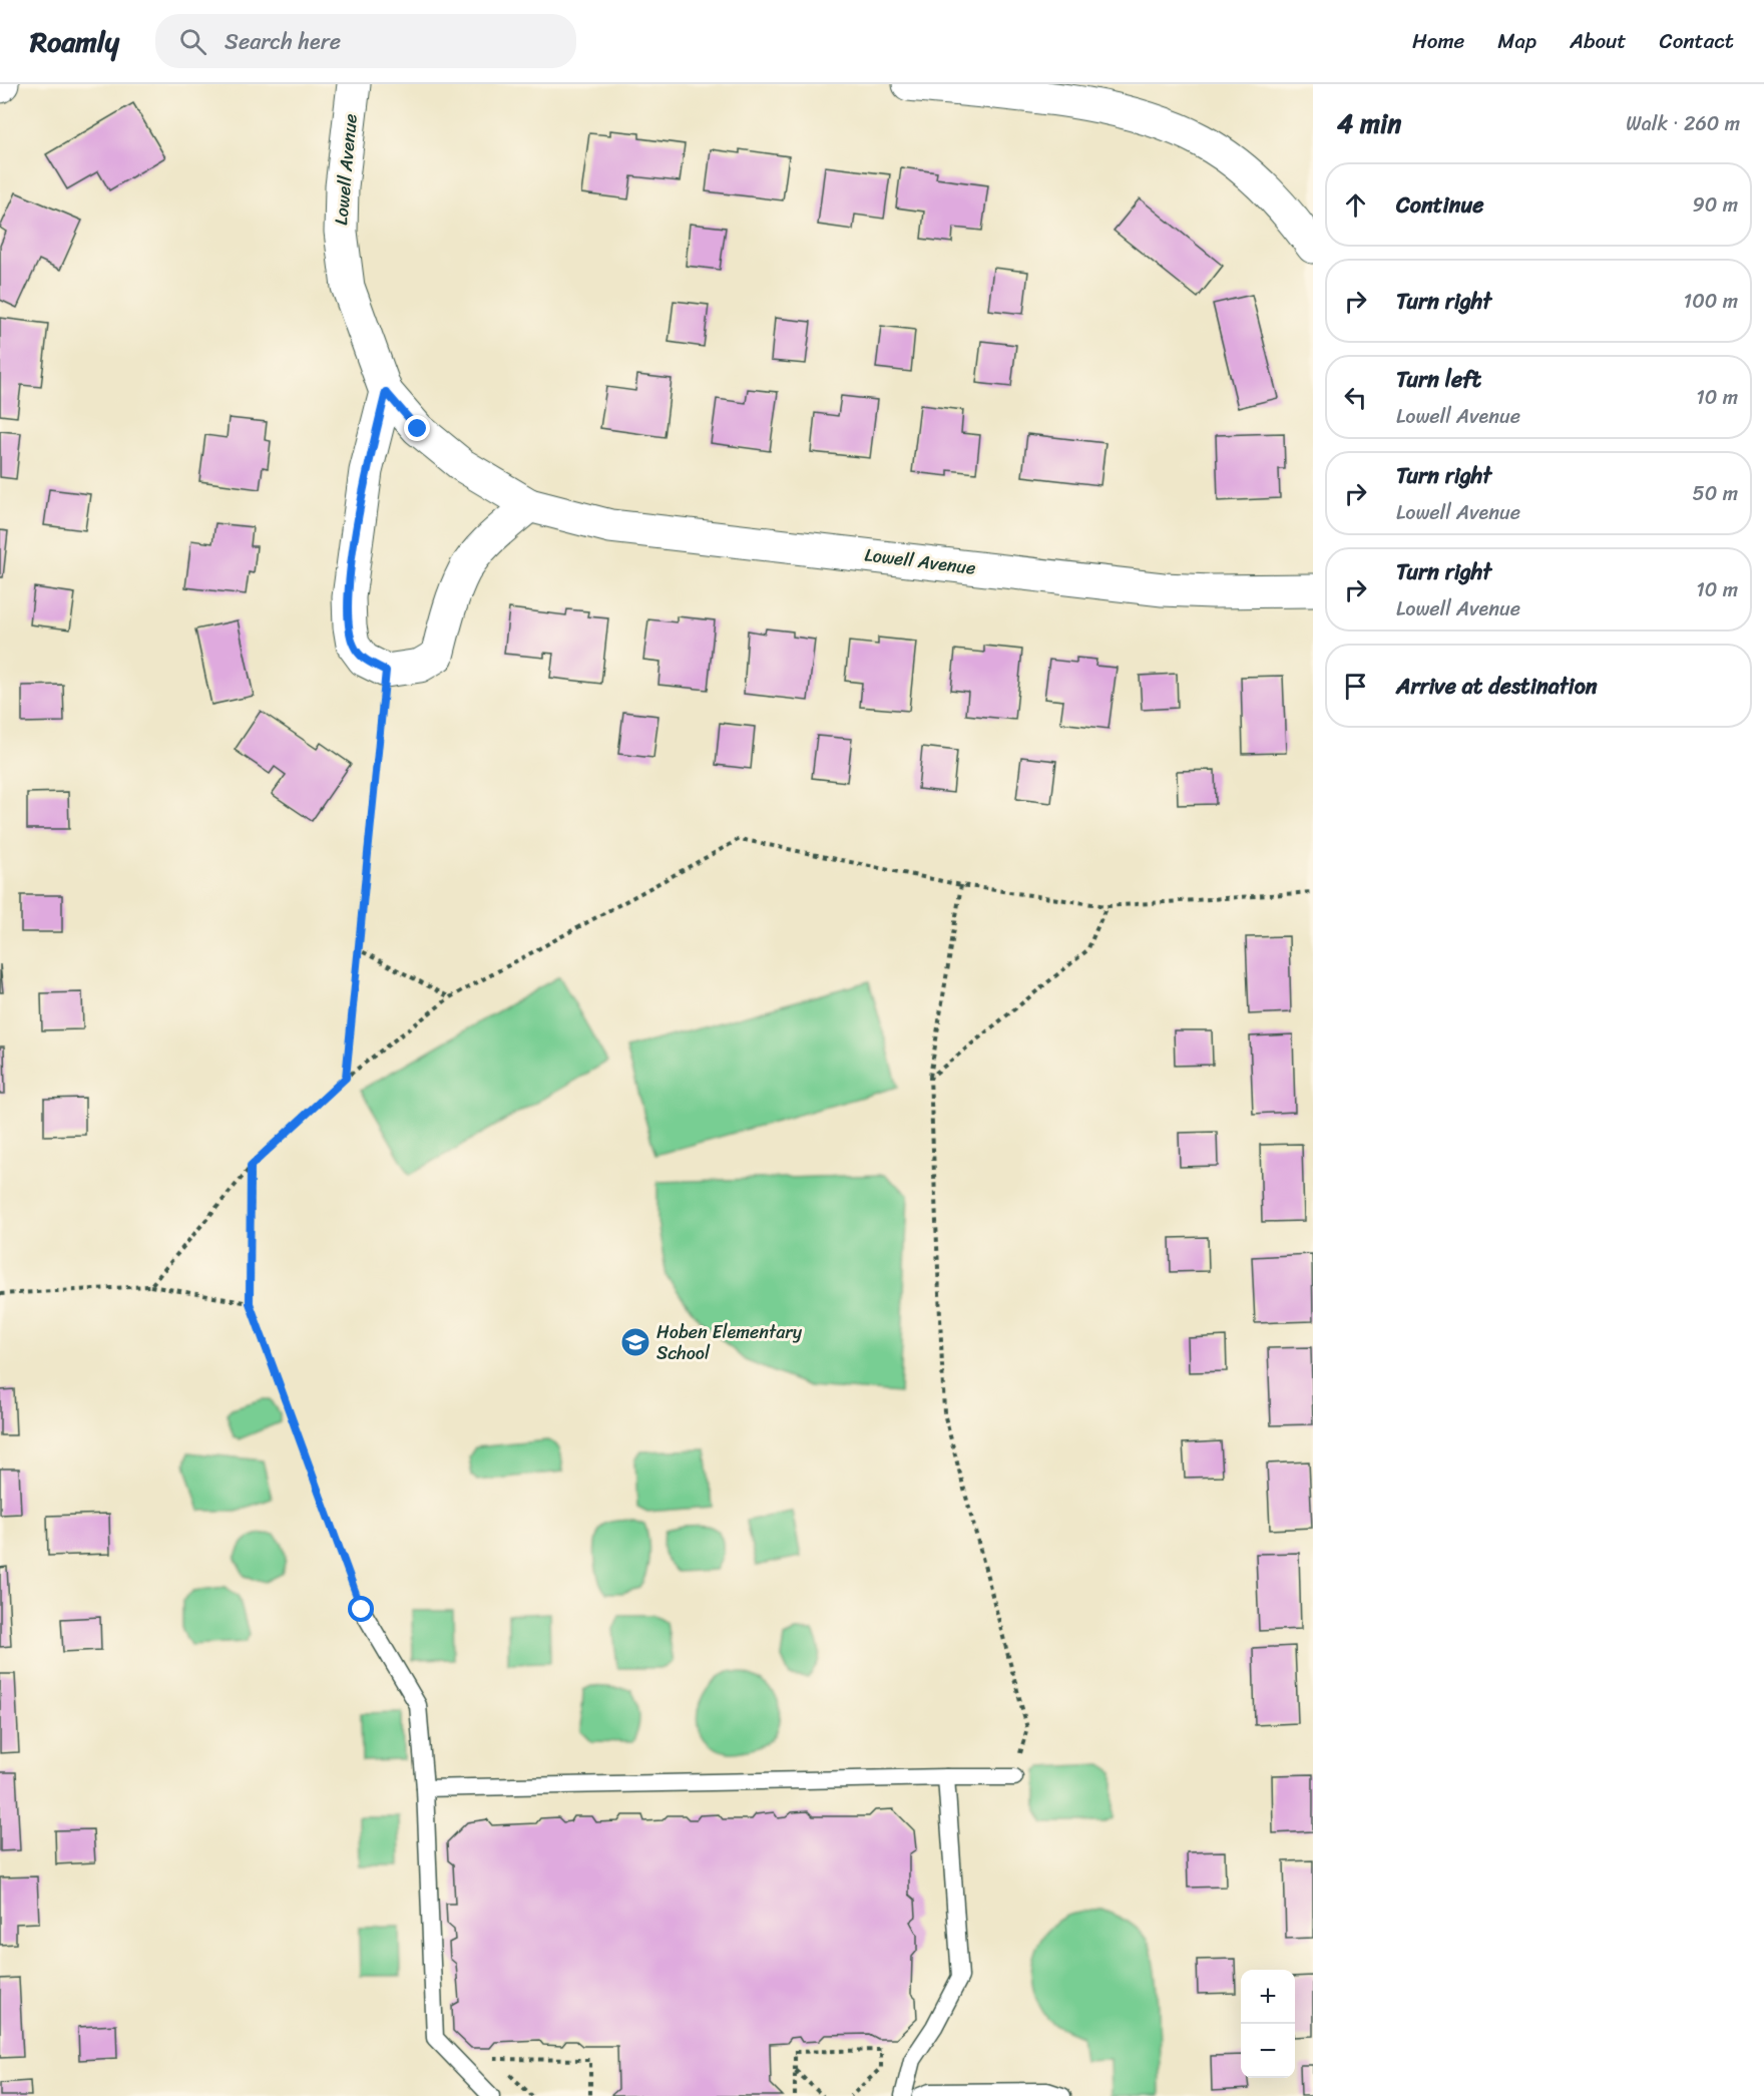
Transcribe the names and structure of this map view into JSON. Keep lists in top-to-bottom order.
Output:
{
  "streets": {
    "street": ["Lowell Avenue"]
  },
  "places": {
    "school or university": ["Hoben Elementary School"]
  },
  "page": {
    "header": "Roamly",
    "search": "Search here",
    "nav": [
      "Home",
      "Map",
      "About",
      "Contact"
    ],
    "heading": ["4 min", "Walk · 260 m"],
    "list": [
      ["Continue", "90 m"],
      ["Turn right", "100 m"],
      ["Turn left", "Lowell Avenue", "10 m"],
      ["Turn right", "Lowell Avenue", "50 m"],
      ["Turn right", "Lowell Avenue", "10 m"],
      "Arrive at destination"
    ],
    "map_buttons": ["+", "−"]
  }
}
